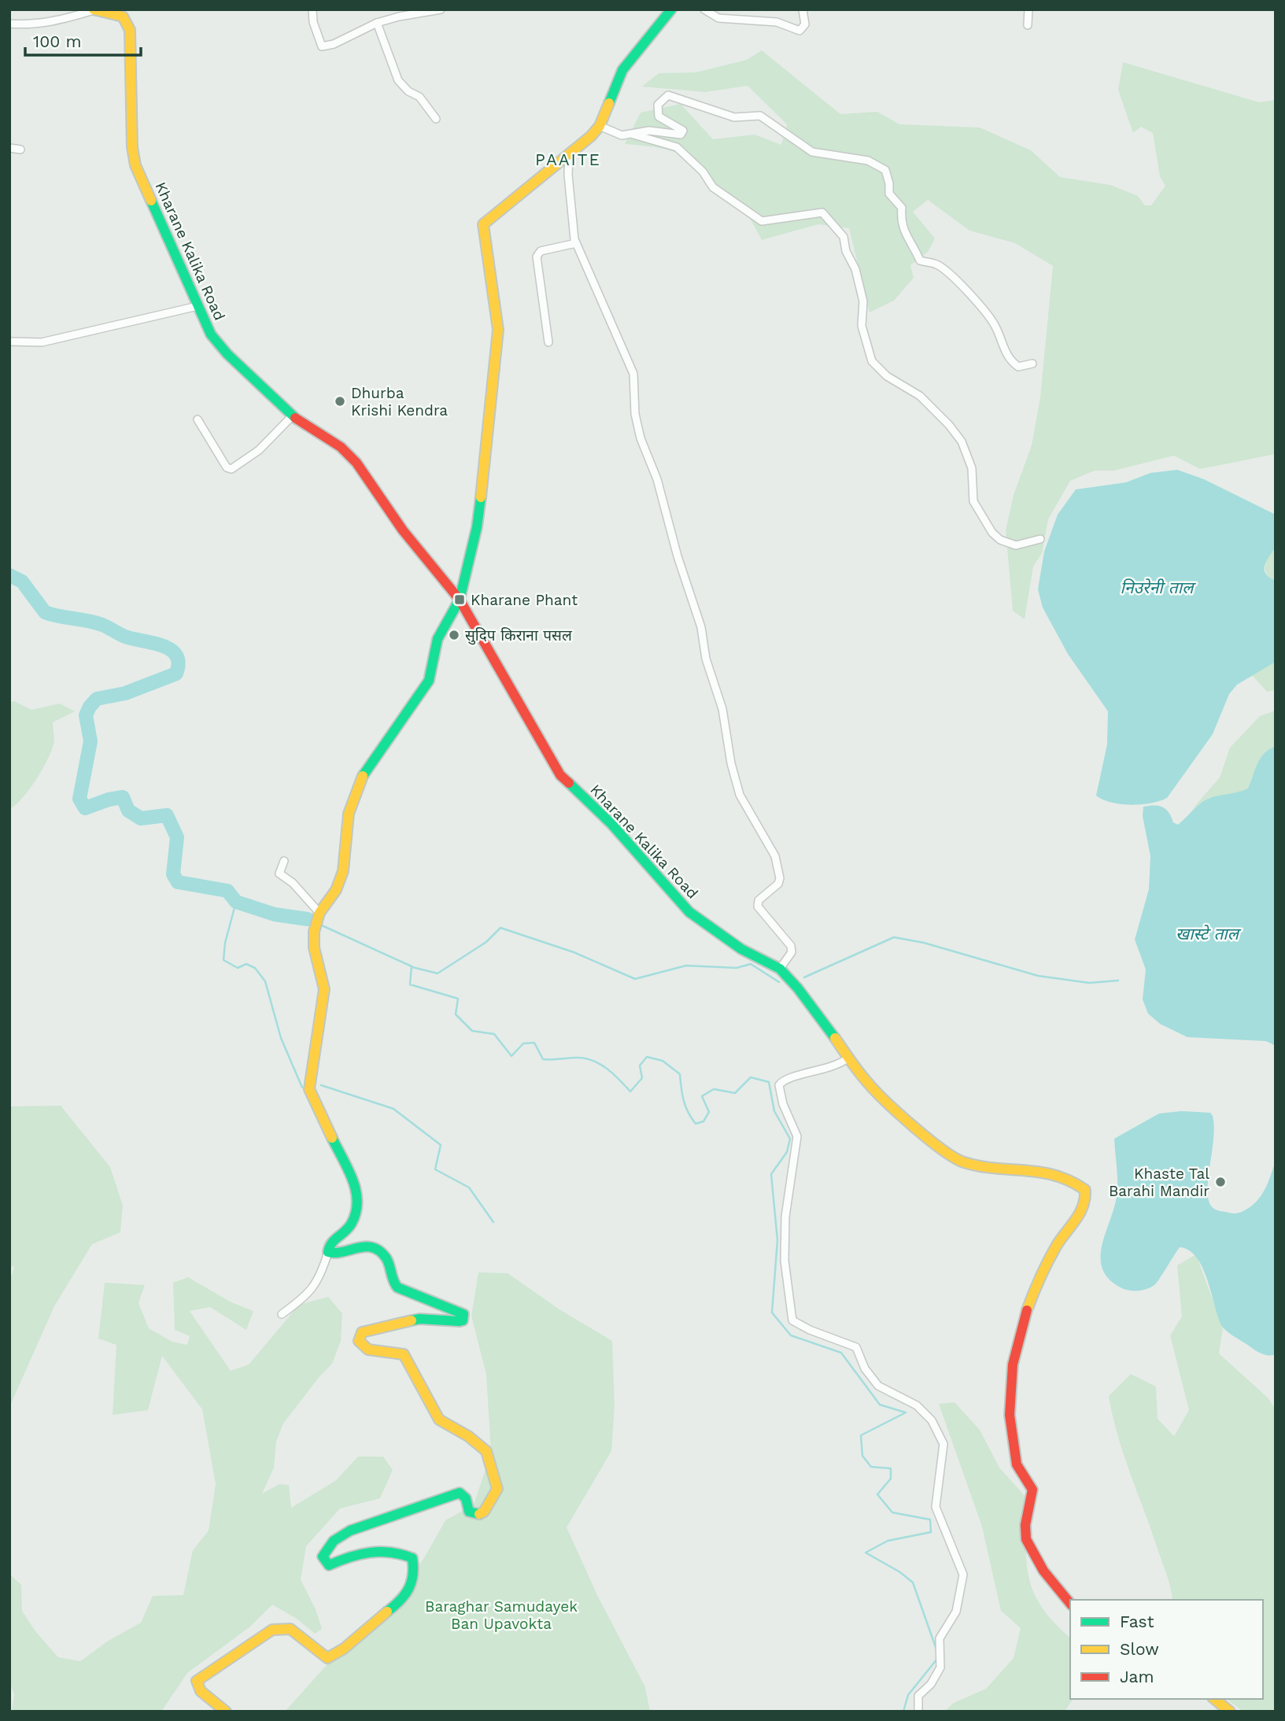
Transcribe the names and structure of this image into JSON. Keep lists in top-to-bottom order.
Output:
{
  "streets": {
    "street": ["Kharane Kalika Road"]
  },
  "districts": ["PAAITE"],
  "water": ["निउरेनी ताल", "खास्टे ताल"],
  "parks": ["Baraghar Samudayek Ban Upavokta"],
  "places": {
    "other": ["Dhurba Krishi Kendra", "सुदिप किराना पसल", "Khaste Tal Barahi Mandir"],
    "transit": ["Kharane Phant"]
  },
  "legend": ["Fast", "Slow", "Jam"],
  "scale_bar": "100 m"
}
